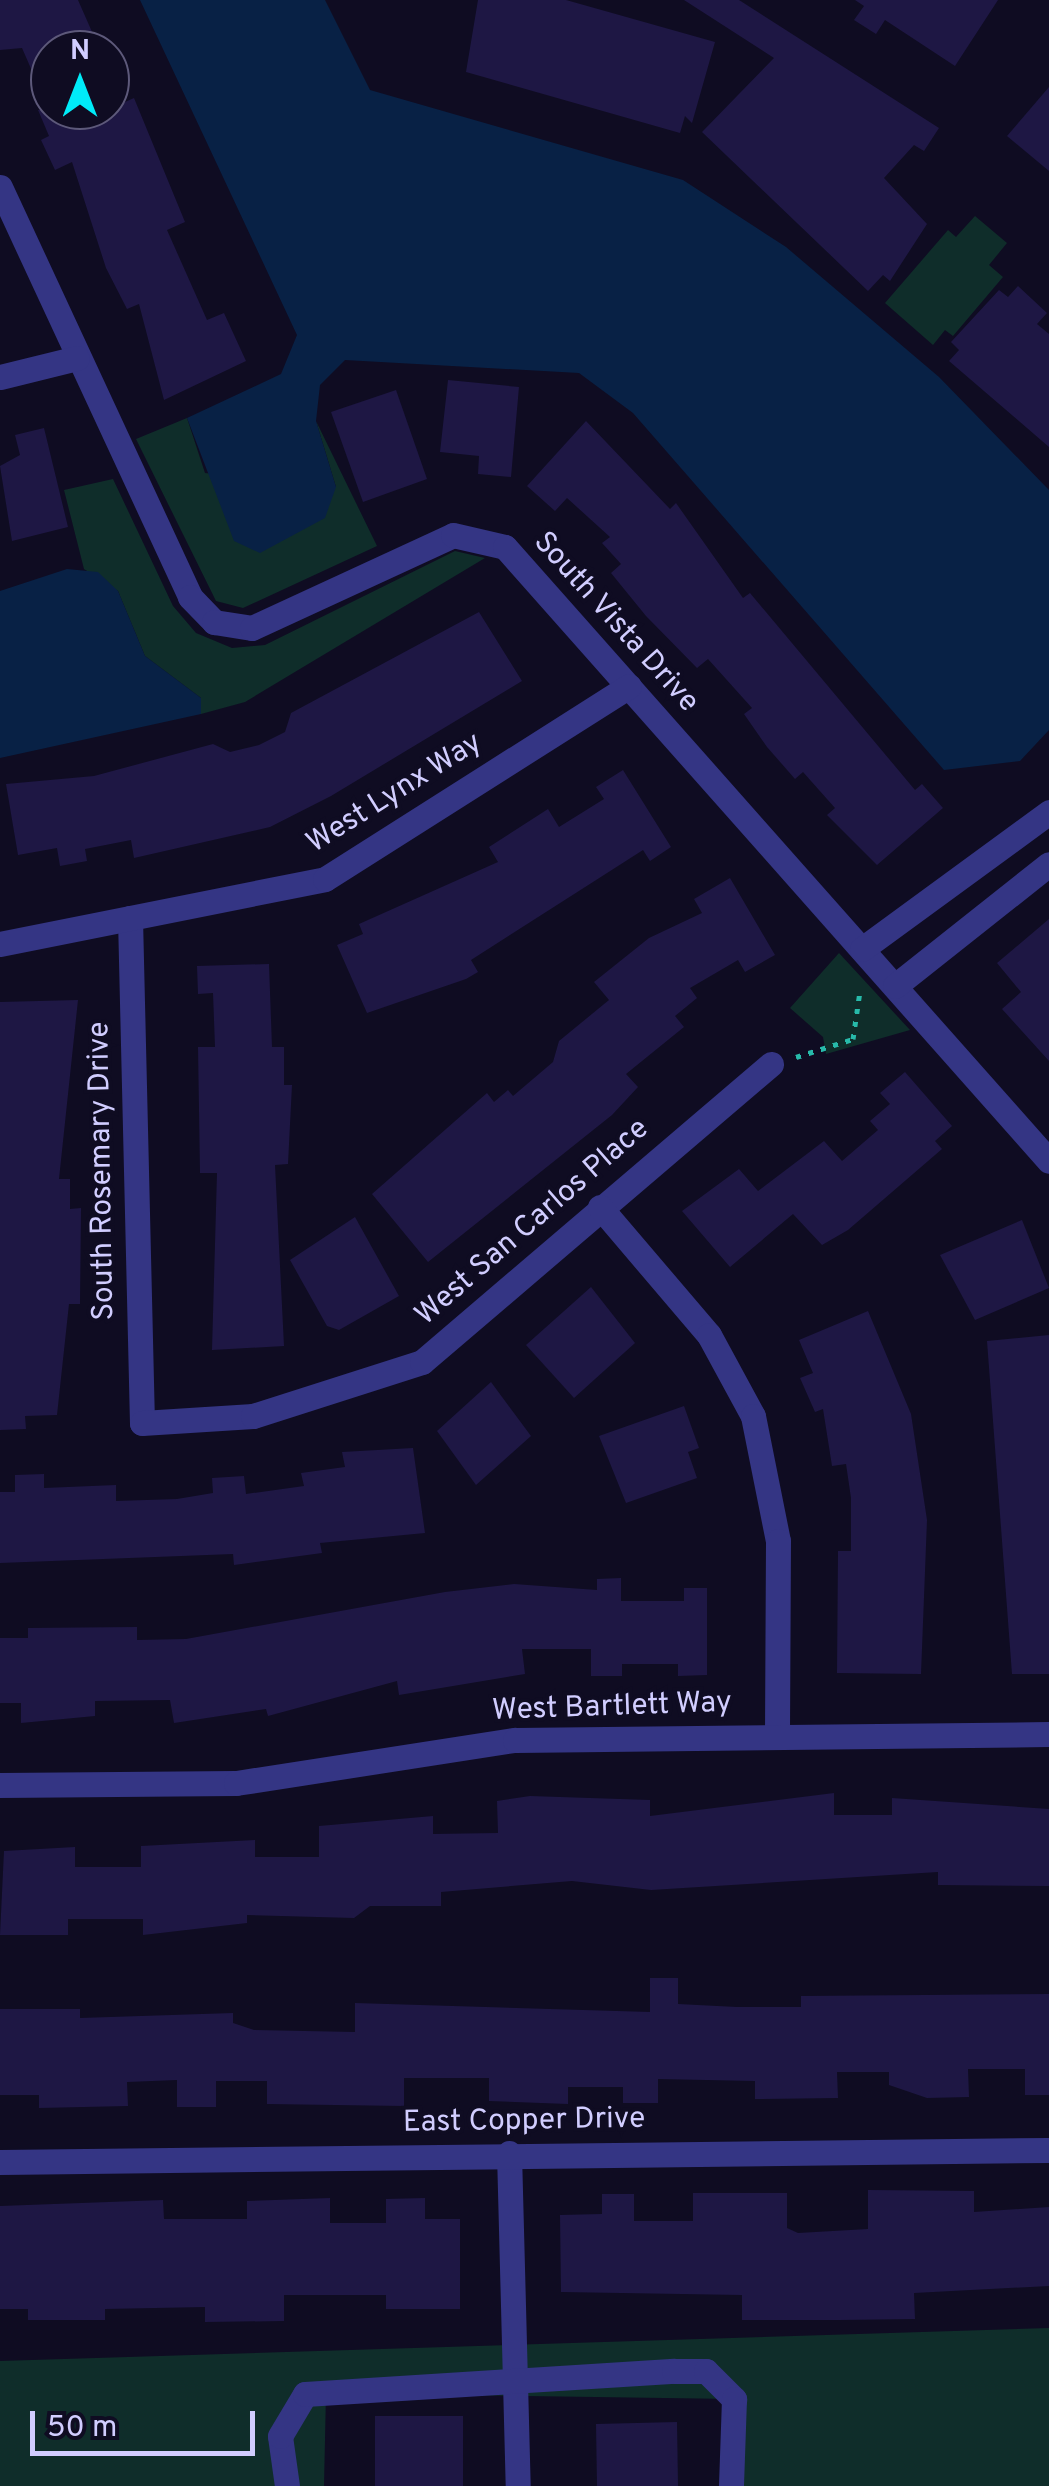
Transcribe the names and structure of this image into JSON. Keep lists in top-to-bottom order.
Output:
{
  "streets": {
    "street": [
      "South Vista Drive",
      "West Lynx Way",
      "South Rosemary Drive",
      "West San Carlos Place",
      "West Bartlett Way",
      "East Copper Drive"
    ]
  },
  "crossings": [
    ["South Vista Drive", "West Lynx Way"],
    ["West Lynx Way", "South Rosemary Drive"],
    ["South Rosemary Drive", "West San Carlos Place"]
  ],
  "scale_bar": "50 m",
  "north": "top"
}
